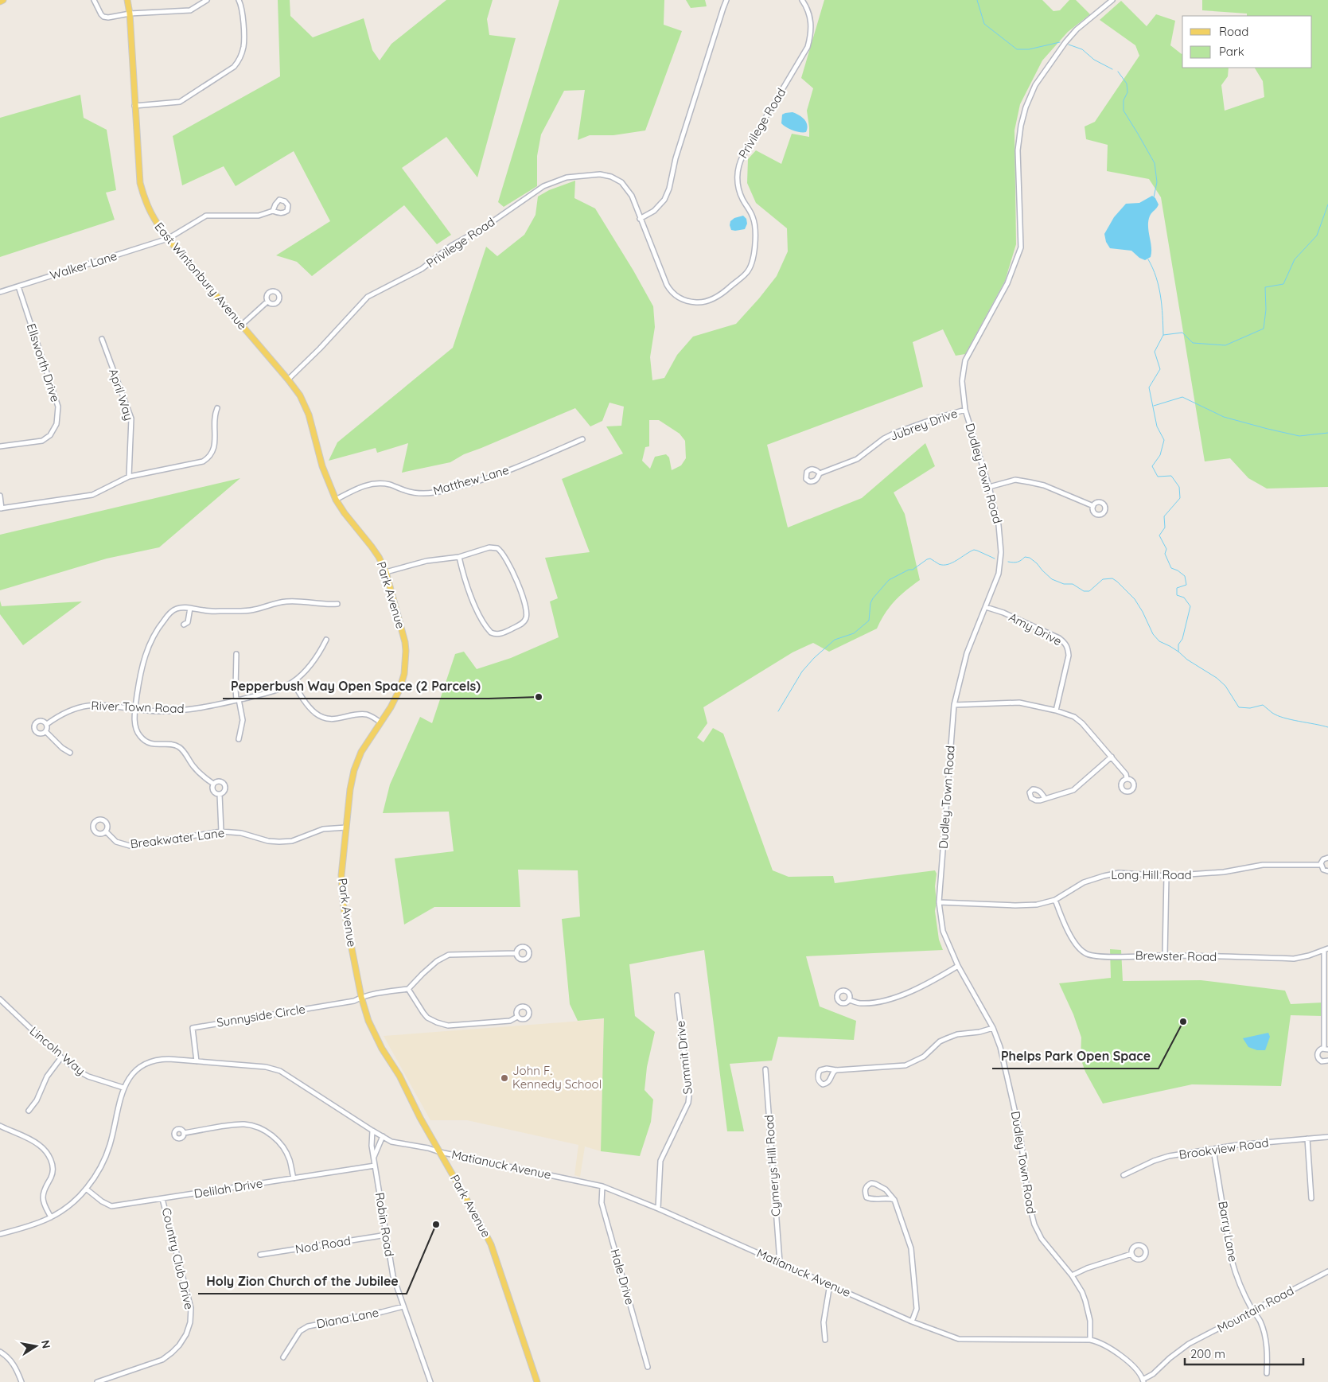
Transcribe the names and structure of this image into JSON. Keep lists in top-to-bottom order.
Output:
{
  "streets": {
    "main road": ["East Wintonbury Avenue", "Park Avenue"],
    "street": [
      "Privilege Road",
      "Walker Lane",
      "Ellsworth Drive",
      "April Way",
      "Jubrey Drive",
      "Dudley Town Road",
      "Matthew Lane",
      "Amy Drive",
      "River Town Road",
      "Breakwater Lane",
      "Long Hill Road",
      "Brewster Road",
      "Sunnyside Circle",
      "Lincoln Way",
      "Summit Drive",
      "Brookview Road",
      "Matianuck Avenue",
      "Cymerys Hill Road",
      "Delilah Drive",
      "Robin Road",
      "Barry Lane",
      "Nod Road",
      "Country Club Drive",
      "Hale Drive",
      "Mountain Road",
      "Diana Lane"
    ]
  },
  "crossings": [
    ["Privilege Road", "East Wintonbury Avenue"],
    ["Walker Lane", "East Wintonbury Avenue"],
    ["Walker Lane", "Ellsworth Drive"],
    ["East Wintonbury Avenue", "Park Avenue"],
    ["Jubrey Drive", "Dudley Town Road"],
    ["Dudley Town Road", "Amy Drive"],
    ["Dudley Town Road", "Long Hill Road"],
    ["Dudley Town Road", "Matianuck Avenue"],
    ["Dudley Town Road", "Mountain Road"],
    ["Matthew Lane", "Park Avenue"],
    ["Park Avenue", "Breakwater Lane"],
    ["Park Avenue", "Sunnyside Circle"],
    ["Park Avenue", "Matianuck Avenue"],
    ["Long Hill Road", "Brewster Road"],
    ["Sunnyside Circle", "Matianuck Avenue"],
    ["Lincoln Way", "Matianuck Avenue"],
    ["Summit Drive", "Matianuck Avenue"],
    ["Brookview Road", "Barry Lane"],
    ["Matianuck Avenue", "Cymerys Hill Road"],
    ["Matianuck Avenue", "Delilah Drive"],
    ["Matianuck Avenue", "Robin Road"],
    ["Matianuck Avenue", "Hale Drive"],
    ["Matianuck Avenue", "Mountain Road"],
    ["Delilah Drive", "Robin Road"],
    ["Delilah Drive", "Country Club Drive"],
    ["Robin Road", "Nod Road"],
    ["Robin Road", "Diana Lane"],
    ["Barry Lane", "Mountain Road"]
  ],
  "places": [
    "Pepperbush Way Open Space (2 Parcels)",
    "Phelps Park Open Space",
    "John F. Kennedy School",
    "Holy Zion Church of the Jubilee"
  ],
  "legend": ["Road", "Park"],
  "scale_bar": "200 m",
  "north": "right"
}
